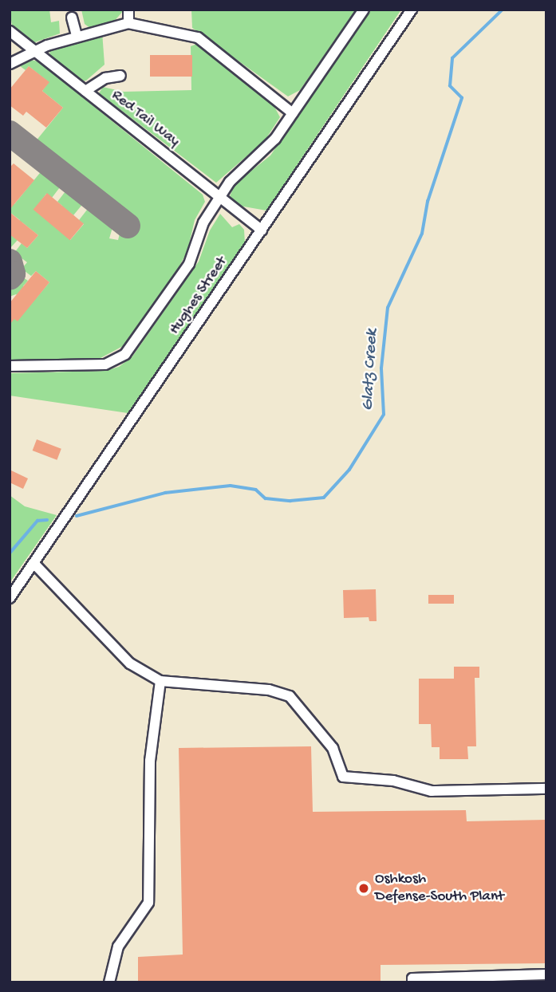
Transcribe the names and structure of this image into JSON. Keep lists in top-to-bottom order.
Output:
{
  "streets": {
    "street": ["Red Tail Way", "Hughes Street"]
  },
  "crossings": [
    ["Red Tail Way", "Hughes Street"]
  ],
  "water": ["Glatz Creek"],
  "places": ["Oshkosh Defense-South Plant"]
}
